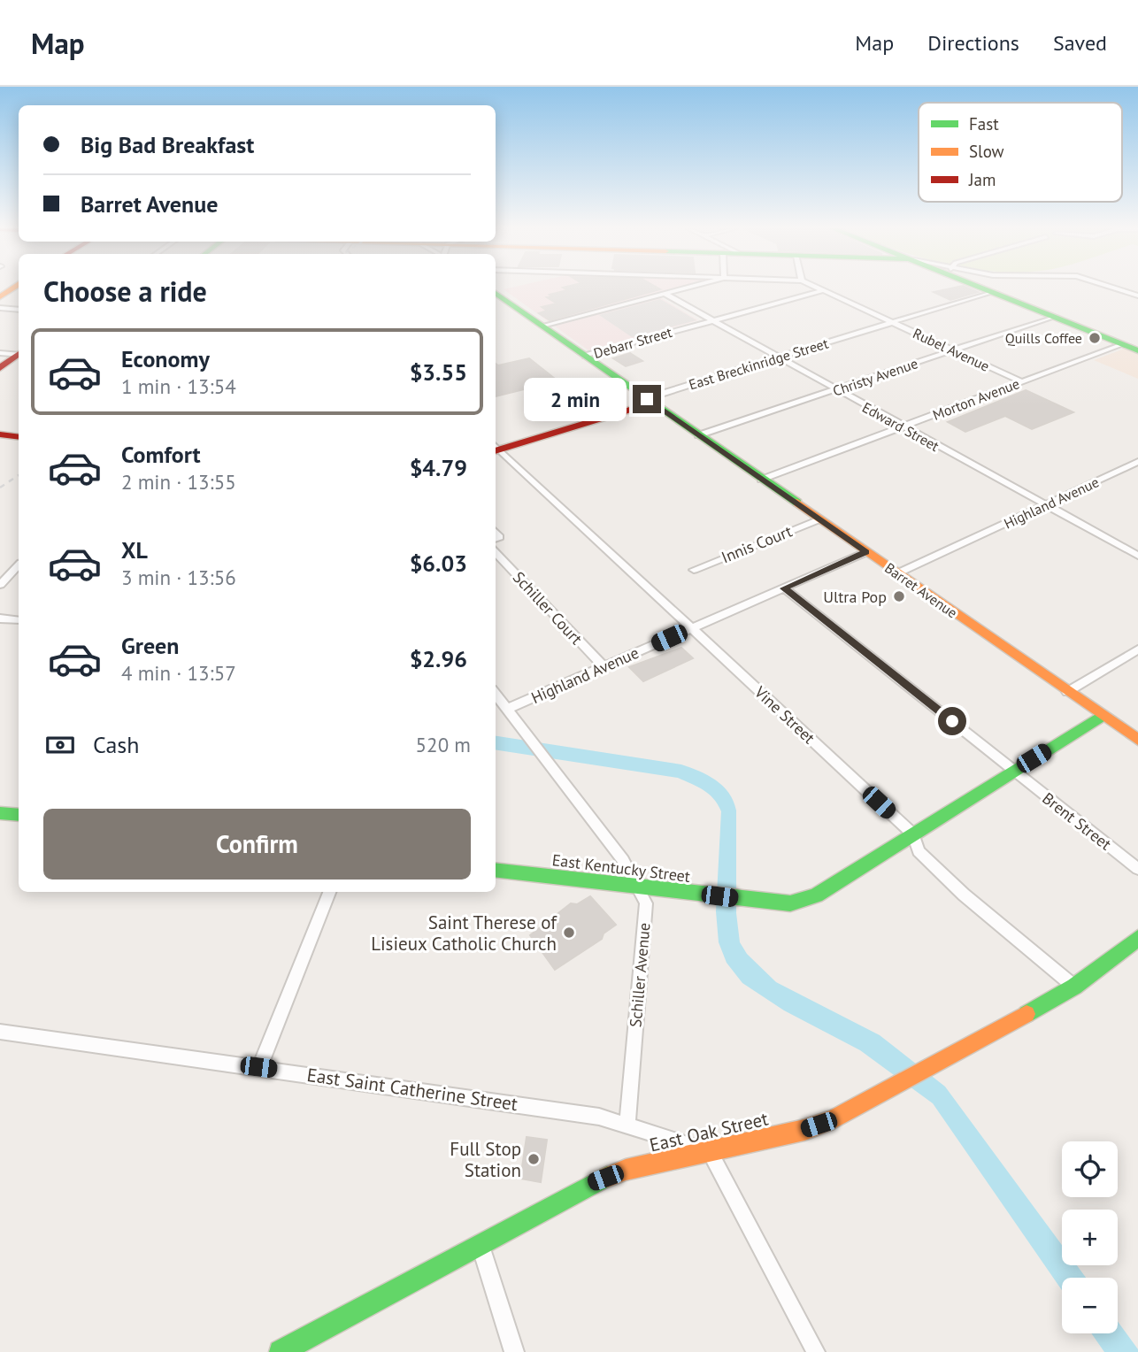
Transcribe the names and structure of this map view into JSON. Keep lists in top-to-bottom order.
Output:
{
  "streets": {
    "main road": [
      "East Breckinridge Street",
      "Barret Avenue",
      "East Kentucky Street",
      "East Oak Street"
    ],
    "street": [
      "Debarr Street",
      "Rubel Avenue",
      "Christy Avenue",
      "Morton Avenue",
      "Edward Street",
      "Highland Avenue",
      "Innis Court",
      "Schiller Court",
      "Vine Street",
      "Brent Street",
      "Schiller Avenue",
      "East Saint Catherine Street"
    ]
  },
  "crossings": [
    ["Debarr Street", "Rubel Avenue"],
    ["Debarr Street", "Edward Street"],
    ["Debarr Street", "Barret Avenue"],
    ["Rubel Avenue", "East Breckinridge Street"],
    ["Rubel Avenue", "Christy Avenue"],
    ["Rubel Avenue", "Morton Avenue"],
    ["East Breckinridge Street", "Edward Street"],
    ["East Breckinridge Street", "Barret Avenue"],
    ["Christy Avenue", "Edward Street"],
    ["Christy Avenue", "Barret Avenue"],
    ["Morton Avenue", "Edward Street"],
    ["Morton Avenue", "Barret Avenue"],
    ["Edward Street", "Highland Avenue"],
    ["Highland Avenue", "Barret Avenue"],
    ["Highland Avenue", "Schiller Court"],
    ["Highland Avenue", "Vine Street"],
    ["Highland Avenue", "Brent Street"],
    ["Highland Avenue", "Schiller Avenue"],
    ["Innis Court", "Barret Avenue"],
    ["Barret Avenue", "East Kentucky Street"],
    ["Vine Street", "East Kentucky Street"],
    ["Vine Street", "East Oak Street"],
    ["Brent Street", "East Kentucky Street"],
    ["East Kentucky Street", "Schiller Avenue"],
    ["Schiller Avenue", "East Saint Catherine Street"],
    ["East Saint Catherine Street", "East Oak Street"]
  ],
  "places": [
    "Quills Coffee",
    "Ultra Pop",
    "Saint Therese of Lisieux Catholic Church",
    "Full Stop Station"
  ],
  "legend": ["Fast", "Slow", "Jam"],
  "page": {
    "header": "Map",
    "nav": ["Map", "Directions", "Saved"],
    "banner": ["Big Bad Breakfast", "Barret Avenue"],
    "heading": "Choose a ride",
    "list": [
      {
        "name": "Economy",
        "note": "1 min · 13:54",
        "value": "$3.55"
      },
      {
        "name": "Comfort",
        "note": "2 min · 13:55",
        "value": "$4.79"
      },
      {
        "name": "XL",
        "note": "3 min · 13:56",
        "value": "$6.03"
      },
      {
        "name": "Green",
        "note": "4 min · 13:57",
        "value": "$2.96"
      }
    ],
    "bubble": "2 min",
    "pay": ["Cash", "520 m"],
    "buttons": "Confirm",
    "map_buttons": ["+", "−"]
  }
}
